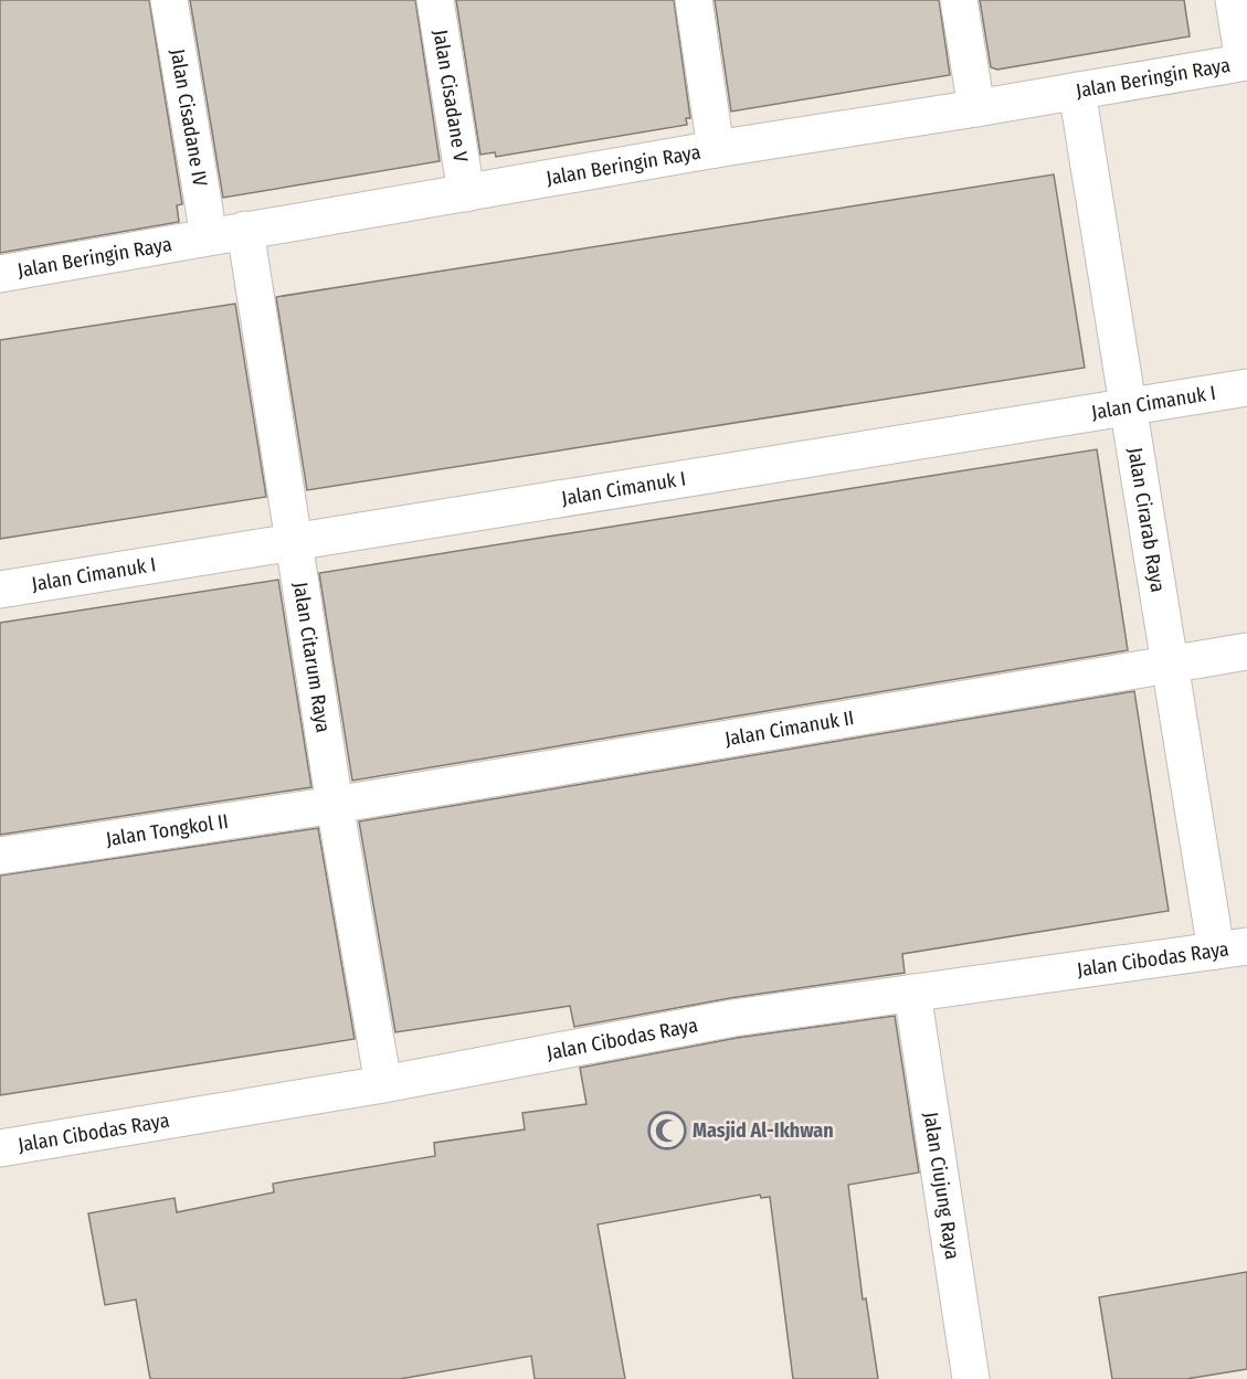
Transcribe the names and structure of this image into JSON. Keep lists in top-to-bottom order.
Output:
{
  "streets": {
    "street": [
      "Jalan Beringin Raya",
      "Jalan Cisadane V",
      "Jalan Cisadane IV",
      "Jalan Cimanuk I",
      "Jalan Cirarab Raya",
      "Jalan Citarum Raya",
      "Jalan Cimanuk II",
      "Jalan Tongkol II",
      "Jalan Cibodas Raya",
      "Jalan Ciujung Raya"
    ]
  },
  "crossings": [
    ["Jalan Beringin Raya", "Jalan Cisadane V"],
    ["Jalan Beringin Raya", "Jalan Cisadane IV"],
    ["Jalan Beringin Raya", "Jalan Cirarab Raya"],
    ["Jalan Beringin Raya", "Jalan Citarum Raya"],
    ["Jalan Cimanuk I", "Jalan Cirarab Raya"],
    ["Jalan Cimanuk I", "Jalan Citarum Raya"],
    ["Jalan Cirarab Raya", "Jalan Cimanuk II"],
    ["Jalan Cirarab Raya", "Jalan Cibodas Raya"],
    ["Jalan Citarum Raya", "Jalan Cimanuk II"],
    ["Jalan Citarum Raya", "Jalan Tongkol II"],
    ["Jalan Citarum Raya", "Jalan Cibodas Raya"],
    ["Jalan Cimanuk II", "Jalan Tongkol II"],
    ["Jalan Cibodas Raya", "Jalan Ciujung Raya"]
  ],
  "places": {
    "mosque": ["Masjid Al-Ikhwan"]
  }
}
